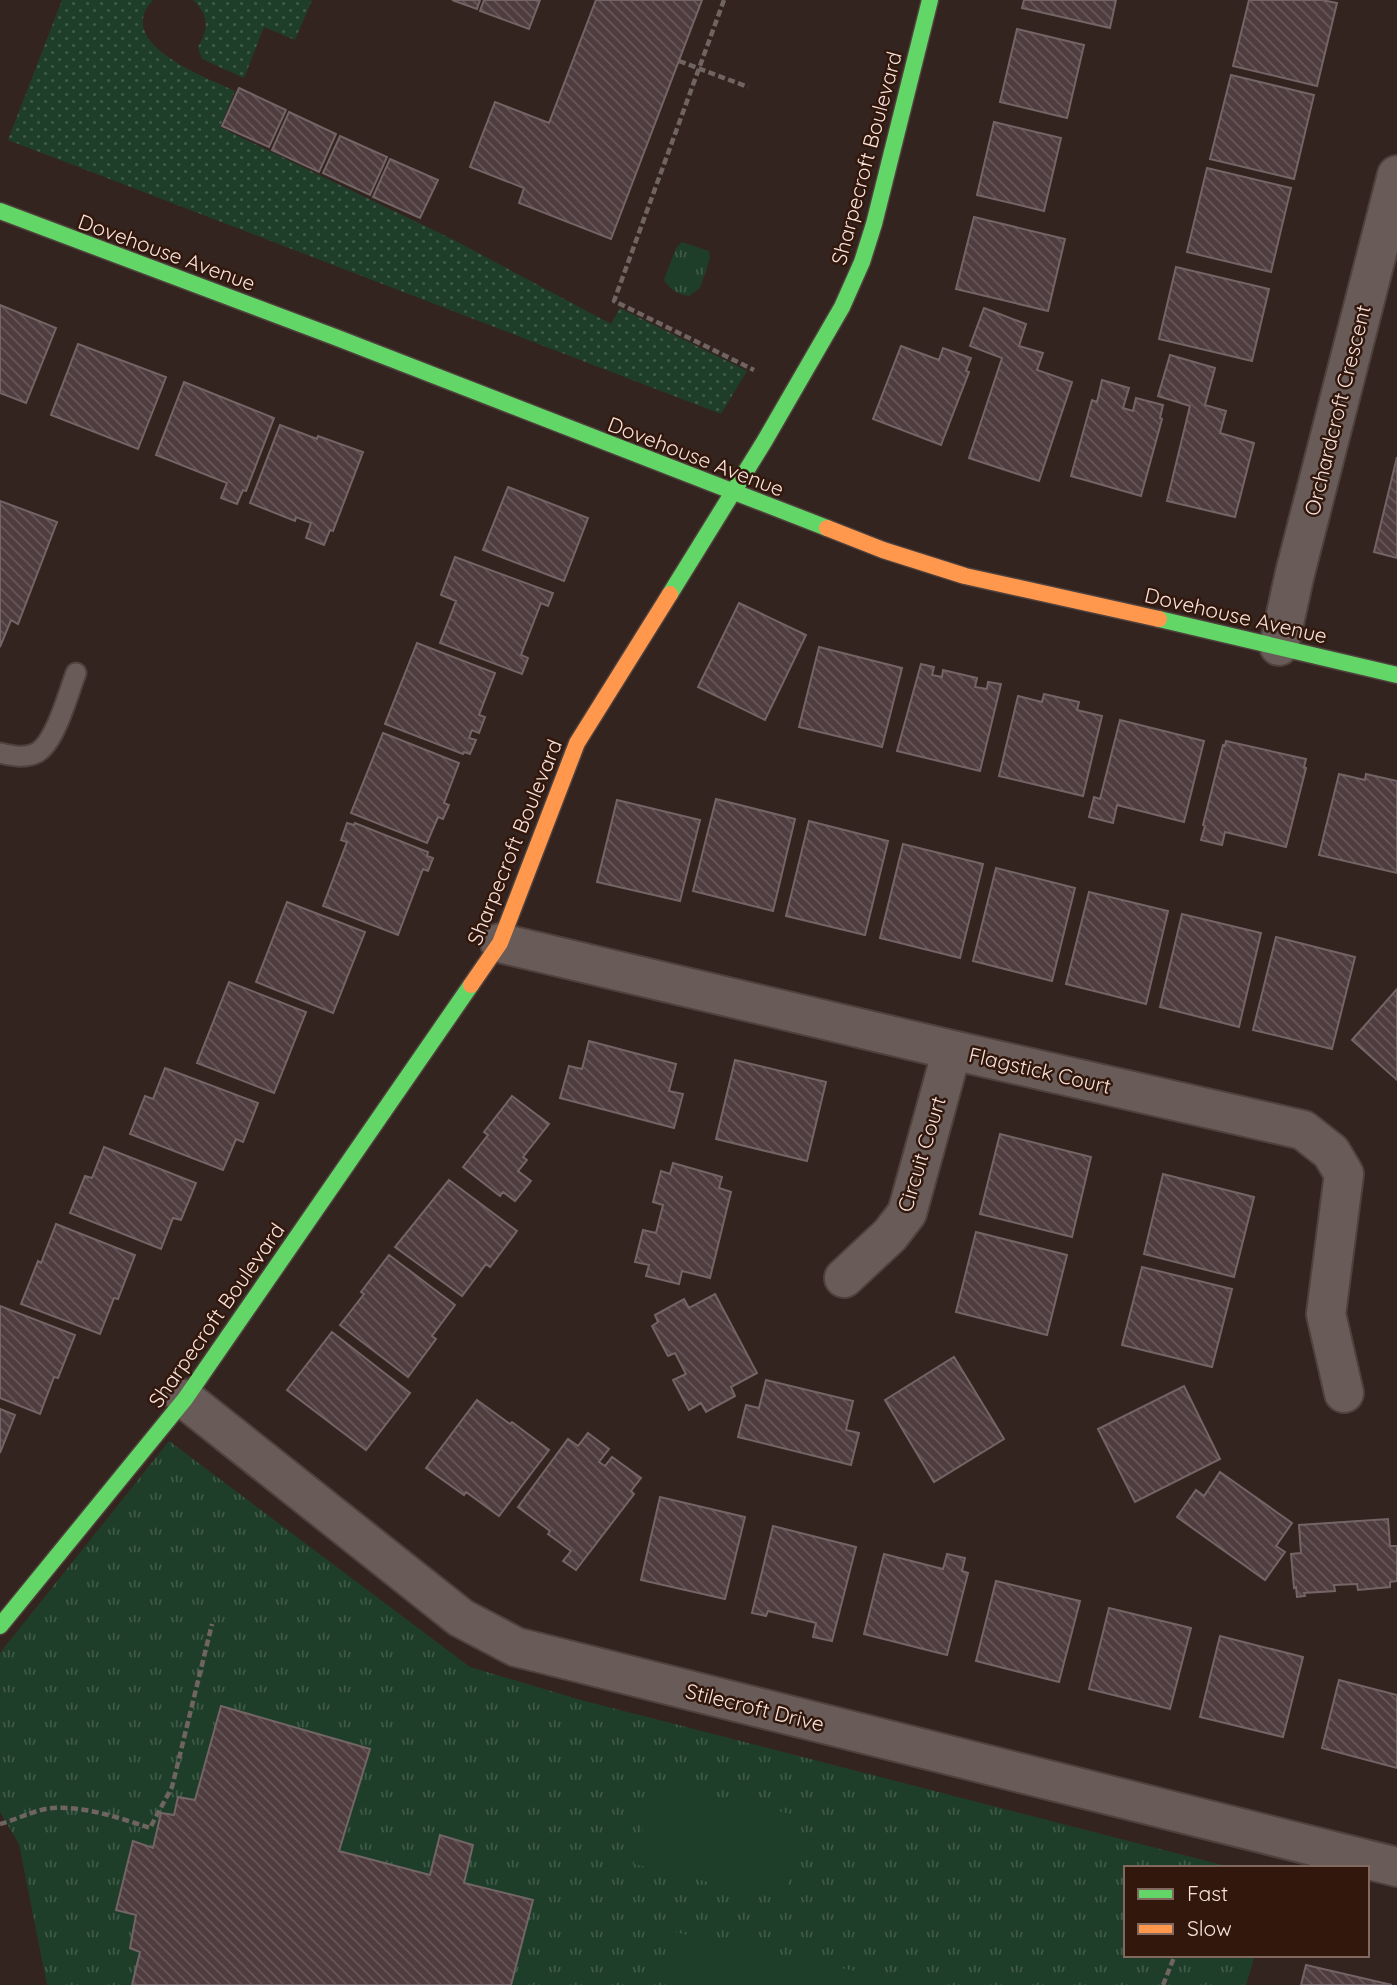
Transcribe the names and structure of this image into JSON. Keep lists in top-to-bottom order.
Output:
{
  "streets": {
    "street": [
      "Sharpecroft Boulevard",
      "Dovehouse Avenue",
      "Orchardcroft Crescent",
      "Flagstick Court",
      "Circuit Court",
      "Stilecroft Drive"
    ]
  },
  "crossings": [
    ["Sharpecroft Boulevard", "Dovehouse Avenue"],
    ["Sharpecroft Boulevard", "Flagstick Court"],
    ["Sharpecroft Boulevard", "Stilecroft Drive"],
    ["Dovehouse Avenue", "Orchardcroft Crescent"],
    ["Flagstick Court", "Circuit Court"]
  ],
  "legend": ["Fast", "Slow"]
}
